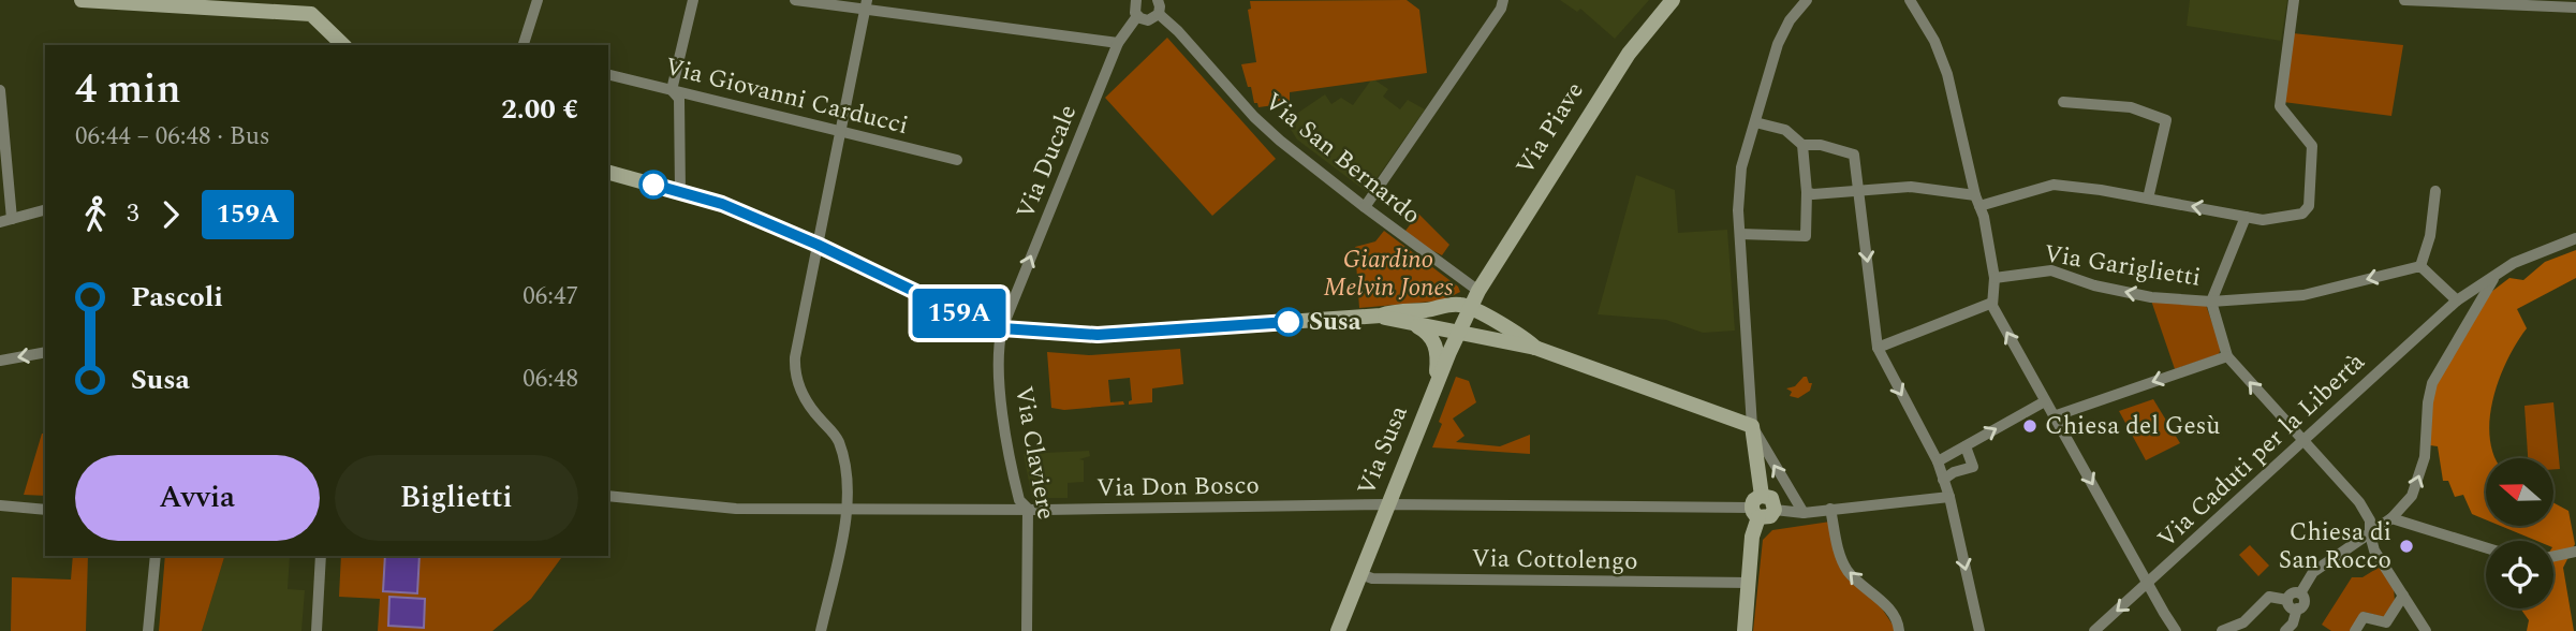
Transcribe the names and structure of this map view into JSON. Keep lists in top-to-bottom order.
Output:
{
  "streets": {
    "street": [
      "Via Giovanni Carducci",
      "Via Piave",
      "Via San Bernardo",
      "Via Ducale",
      "Via Gariglietti",
      "Via Susa",
      "Via Caduti per la Libertà",
      "Via Claviere",
      "Via Don Bosco",
      "Via Cottolengo"
    ]
  },
  "crossings": [
    ["Via Piave", "Via San Bernardo"],
    ["Via Piave", "Via Susa"],
    ["Via San Bernardo", "Via Susa"],
    ["Via Ducale", "Via Claviere"],
    ["Via Susa", "Via Don Bosco"],
    ["Via Susa", "Via Cottolengo"],
    ["Via Claviere", "Via Don Bosco"]
  ],
  "one_way": ["Via Ducale"],
  "parks": ["Giardino Melvin Jones"],
  "places": ["Susa", "Chiesa del Gesù", "Chiesa di San Rocco"],
  "lines": ["bus line 159A"],
  "north": "left",
  "page": {
    "on_map": "159A",
    "heading": ["4 min", "06:44 – 06:48 · Bus", "2.00 €"],
    "legs": ["3", "159A"],
    "list": [
      {
        "name": "Pascoli",
        "value": "06:47"
      },
      {
        "name": "Susa",
        "value": "06:48"
      }
    ],
    "buttons": ["Avvia", "Biglietti"]
  }
}
